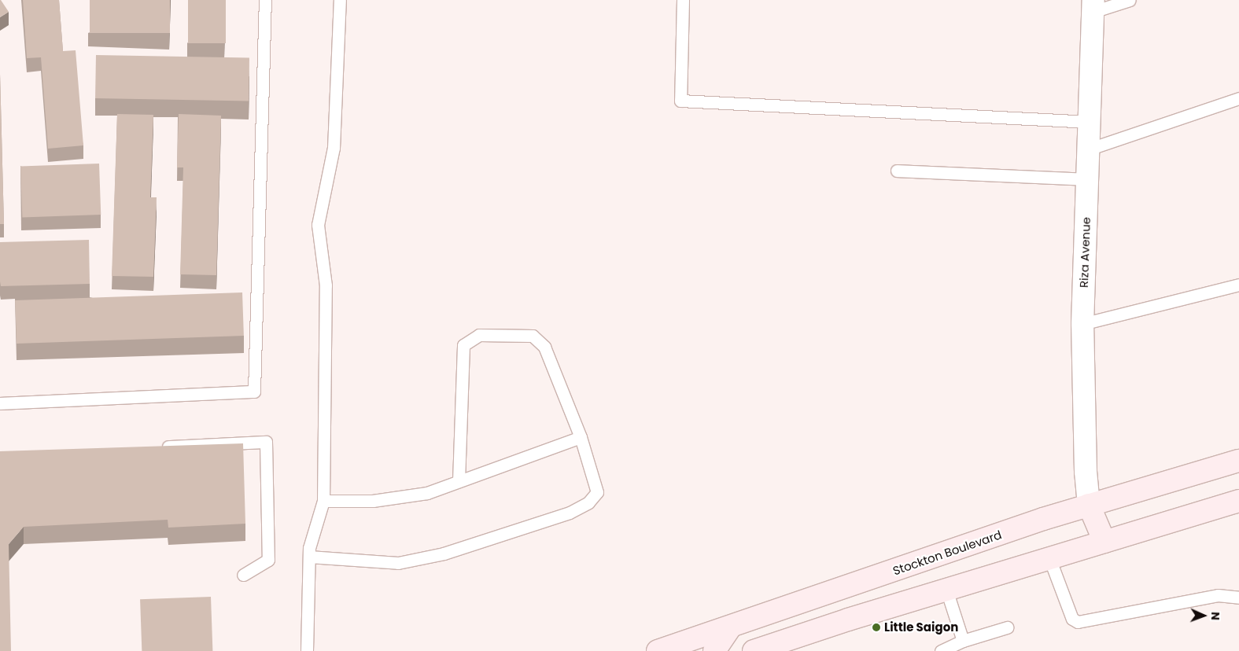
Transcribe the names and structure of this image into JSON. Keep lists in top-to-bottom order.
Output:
{
  "streets": {
    "main road": ["Stockton Boulevard"],
    "street": ["Riza Avenue"]
  },
  "crossings": [
    ["Riza Avenue", "Stockton Boulevard"]
  ],
  "places": ["Little Saigon"],
  "north": "right"
}
